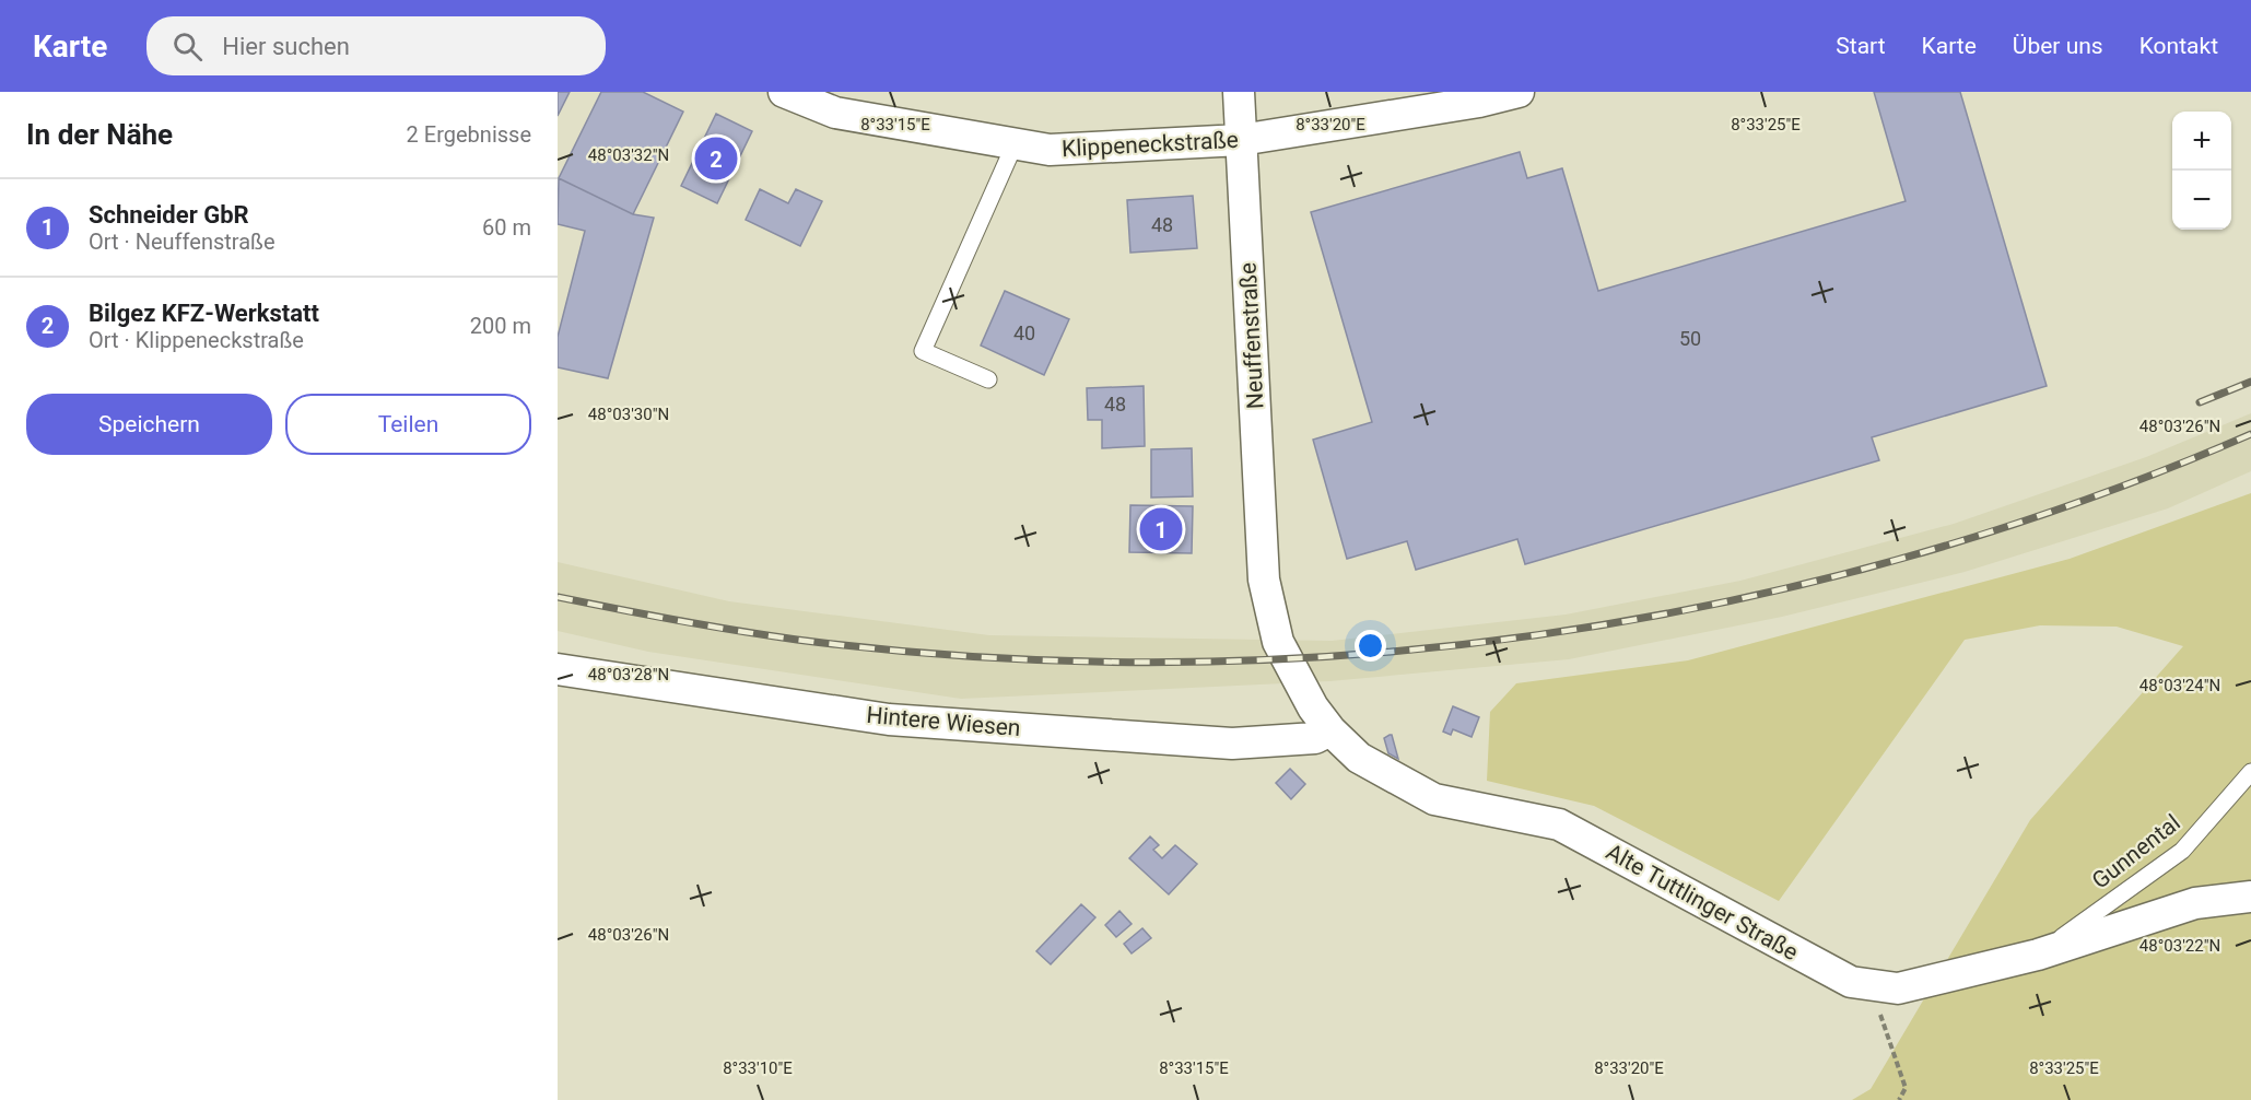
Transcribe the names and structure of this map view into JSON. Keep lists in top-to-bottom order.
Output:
{
  "streets": {
    "street": [
      "Klippeneckstraße",
      "Neuffenstraße",
      "Hintere Wiesen",
      "Alte Tuttlinger Straße"
    ],
    "lane": ["Gunnental"]
  },
  "crossings": [
    ["Klippeneckstraße", "Neuffenstraße"],
    ["Neuffenstraße", "Alte Tuttlinger Straße"],
    ["Hintere Wiesen", "Alte Tuttlinger Straße"],
    ["Gunnental", "Alte Tuttlinger Straße"]
  ],
  "house_numbers": [
    "48",
    "40",
    "50",
    "48"
  ],
  "page": {
    "header": "Karte",
    "search": "Hier suchen",
    "nav": [
      "Start",
      "Karte",
      "Über uns",
      "Kontakt"
    ],
    "heading": ["In der Nähe", "2 Ergebnisse"],
    "map_buttons": ["+", "−"],
    "pins": ["2", "1"],
    "list": [
      {
        "mark": "1",
        "name": "Schneider GbR",
        "note": "Ort · Neuffenstraße",
        "value": "60 m"
      },
      {
        "mark": "2",
        "name": "Bilgez KFZ-Werkstatt",
        "note": "Ort · Klippeneckstraße",
        "value": "200 m"
      }
    ],
    "buttons": ["Speichern", "Teilen"]
  },
  "coordinates": [
    "8°33'15\"E",
    "8°33'20\"E",
    "8°33'25\"E",
    "48°03'32\"N",
    "48°03'30\"N",
    "48°03'26\"N",
    "48°03'28\"N",
    "48°03'24\"N",
    "48°03'22\"N",
    "8°33'10\"E"
  ]
}
